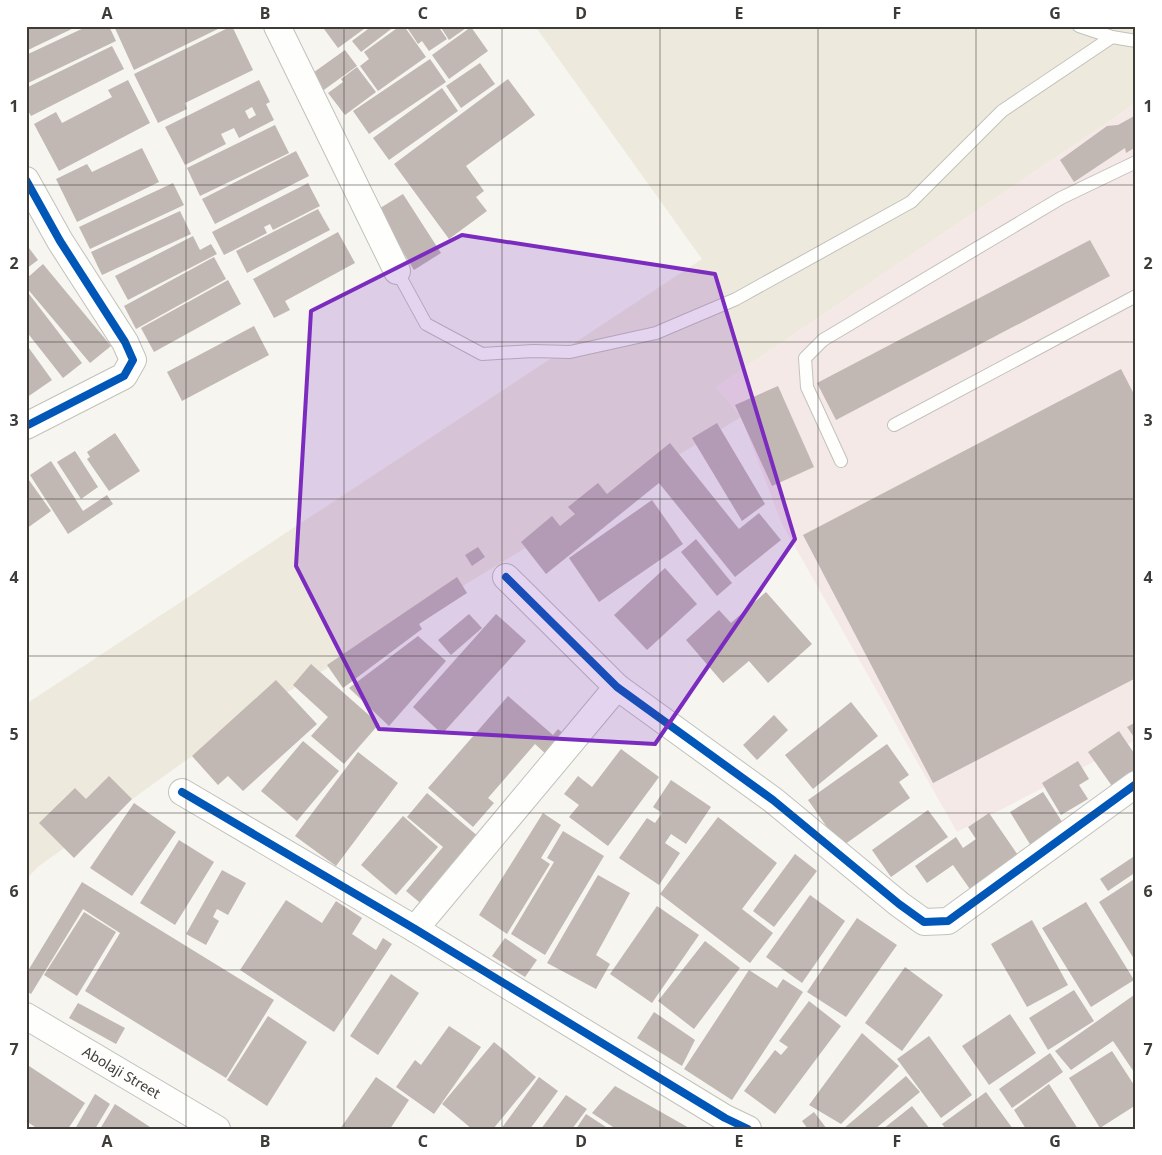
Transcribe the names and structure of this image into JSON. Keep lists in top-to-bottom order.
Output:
{
  "streets": {
    "street": ["Abolaji Street"]
  },
  "grid": {
    "columns": [
      "A",
      "B",
      "C",
      "D",
      "E",
      "F",
      "G"
    ],
    "rows": [
      "1",
      "2",
      "3",
      "4",
      "5",
      "6",
      "7"
    ]
  }
}
